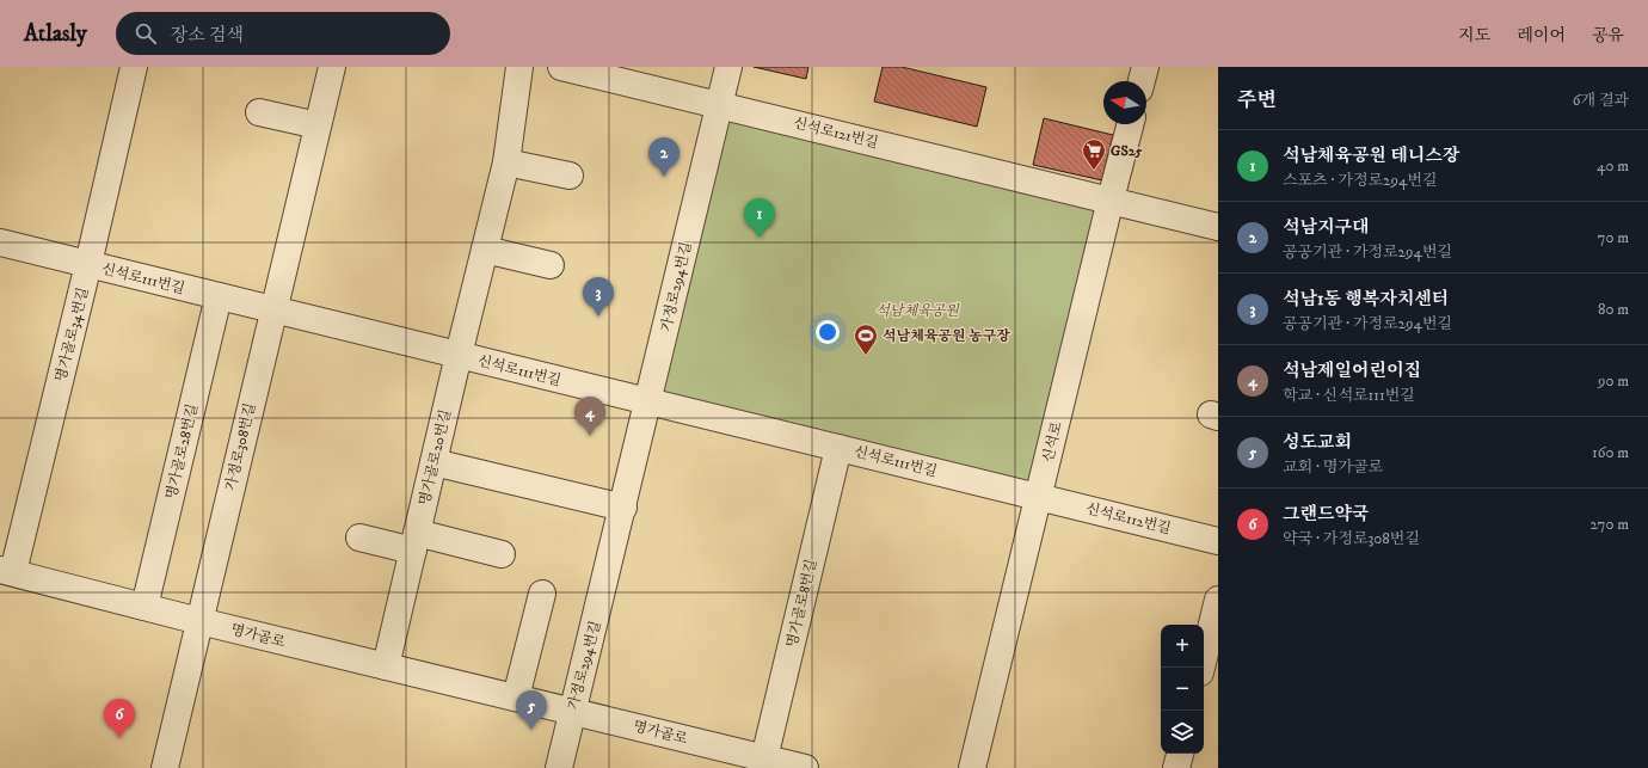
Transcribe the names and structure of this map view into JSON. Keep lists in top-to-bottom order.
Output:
{
  "streets": {
    "street": [
      "신석로121번길",
      "신석로111번길",
      "가정로294번길",
      "명가골로34번길",
      "신석로",
      "가정로308번길",
      "명가골로28번길",
      "명가골로20번길",
      "신석로112번길",
      "명가골로8번길",
      "명가골로"
    ]
  },
  "crossings": [
    ["신석로121번길", "가정로294번길"],
    ["신석로121번길", "신석로"],
    ["신석로111번길", "가정로294번길"],
    ["신석로111번길", "명가골로34번길"],
    ["신석로111번길", "신석로"],
    ["신석로111번길", "가정로308번길"],
    ["신석로111번길", "명가골로28번길"],
    ["신석로111번길", "명가골로20번길"],
    ["신석로111번길", "신석로112번길"],
    ["신석로111번길", "명가골로8번길"],
    ["가정로294번길", "명가골로"],
    ["명가골로34번길", "명가골로"],
    ["신석로", "신석로112번길"],
    ["가정로308번길", "명가골로"],
    ["명가골로28번길", "명가골로"],
    ["명가골로20번길", "명가골로"],
    ["명가골로8번길", "명가골로"]
  ],
  "parks": ["석남체육공원"],
  "places": {
    "supermarket": ["GS25"],
    "sports": ["석남체육공원 농구장"]
  },
  "north": "left",
  "page": {
    "header": "Atlasly",
    "search": "장소 검색",
    "nav": ["지도", "레이어", "공유"],
    "heading": ["주변", "6개 결과"],
    "list": [
      {
        "mark": "1",
        "name": "석남체육공원 테니스장",
        "note": "스포츠 · 가정로294번길",
        "value": "40 m"
      },
      {
        "mark": "2",
        "name": "석남지구대",
        "note": "공공기관 · 가정로294번길",
        "value": "70 m"
      },
      {
        "mark": "3",
        "name": "석남1동 행복자치센터",
        "note": "공공기관 · 가정로294번길",
        "value": "80 m"
      },
      {
        "mark": "4",
        "name": "석남제일어린이집",
        "note": "학교 · 신석로111번길",
        "value": "90 m"
      },
      {
        "mark": "5",
        "name": "성도교회",
        "note": "교회 · 명가골로",
        "value": "160 m"
      },
      {
        "mark": "6",
        "name": "그랜드약국",
        "note": "약국 · 가정로308번길",
        "value": "270 m"
      }
    ],
    "pins": [
      "2",
      "1",
      "3",
      "4",
      "5",
      "6"
    ],
    "map_buttons": ["+", "−"]
  }
}
